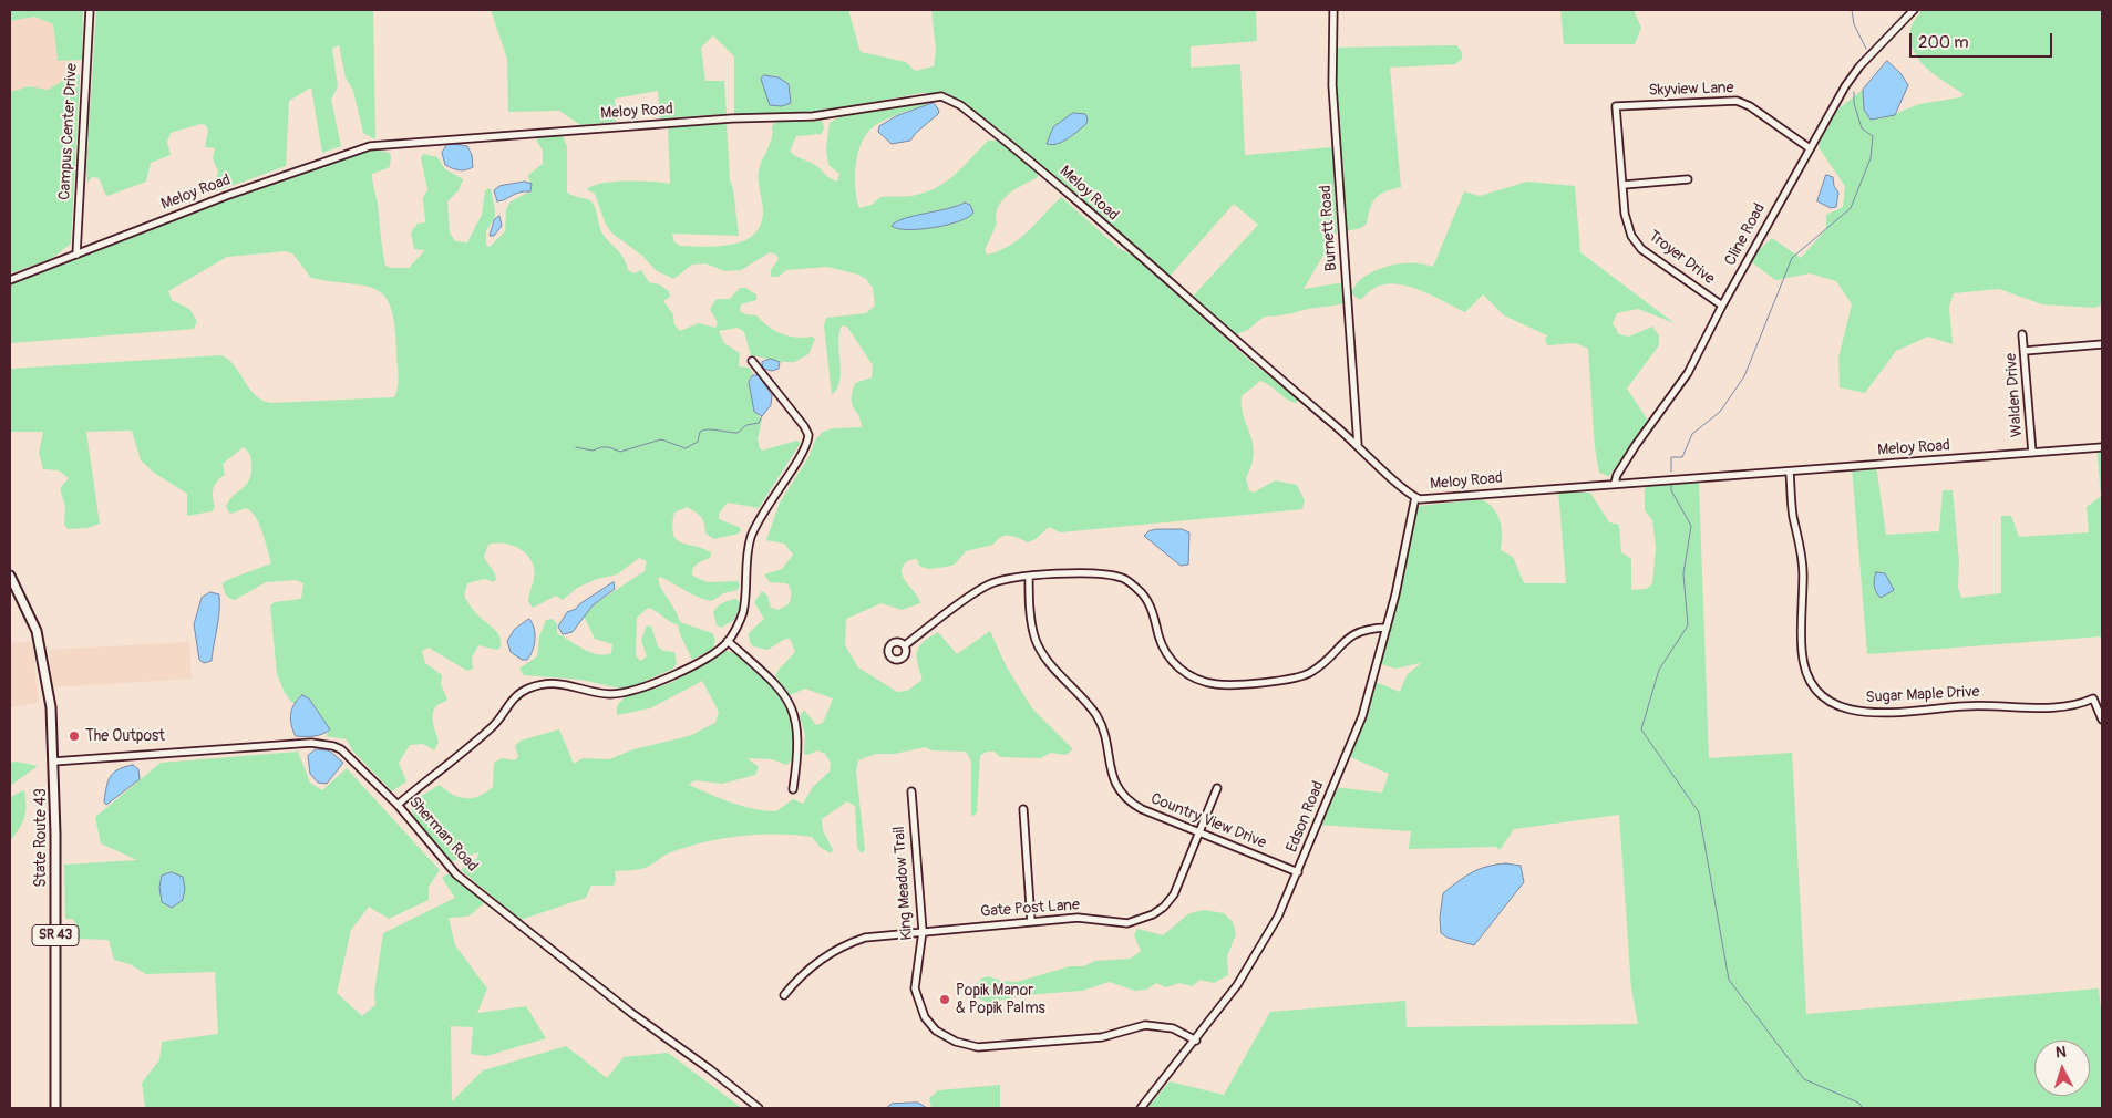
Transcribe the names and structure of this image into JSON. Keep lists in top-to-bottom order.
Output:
{
  "streets": {
    "main road": ["State Route 43", "SR 43"],
    "street": [
      "Skyview Lane",
      "Meloy Road",
      "Campus Center Drive",
      "Burnett Road",
      "Cline Road",
      "Troyer Drive",
      "Walden Drive",
      "Sugar Maple Drive",
      "Edson Road",
      "Country View Drive",
      "Sherman Road",
      "King Meadow Trail",
      "Gate Post Lane"
    ]
  },
  "crossings": [
    ["Skyview Lane", "Cline Road"],
    ["Skyview Lane", "Troyer Drive"],
    ["Meloy Road", "Campus Center Drive"],
    ["Meloy Road", "Burnett Road"],
    ["Meloy Road", "Cline Road"],
    ["Meloy Road", "Walden Drive"],
    ["Meloy Road", "Sugar Maple Drive"],
    ["Meloy Road", "Edson Road"],
    ["Cline Road", "Troyer Drive"],
    ["Edson Road", "Country View Drive"],
    ["Edson Road", "King Meadow Trail"],
    ["Country View Drive", "Gate Post Lane"],
    ["Sherman Road", "State Route 43"],
    ["King Meadow Trail", "Gate Post Lane"]
  ],
  "places": ["The Outpost", "Popik Manor & Popik Palms"],
  "scale_bar": "200 m",
  "north": "top"
}
